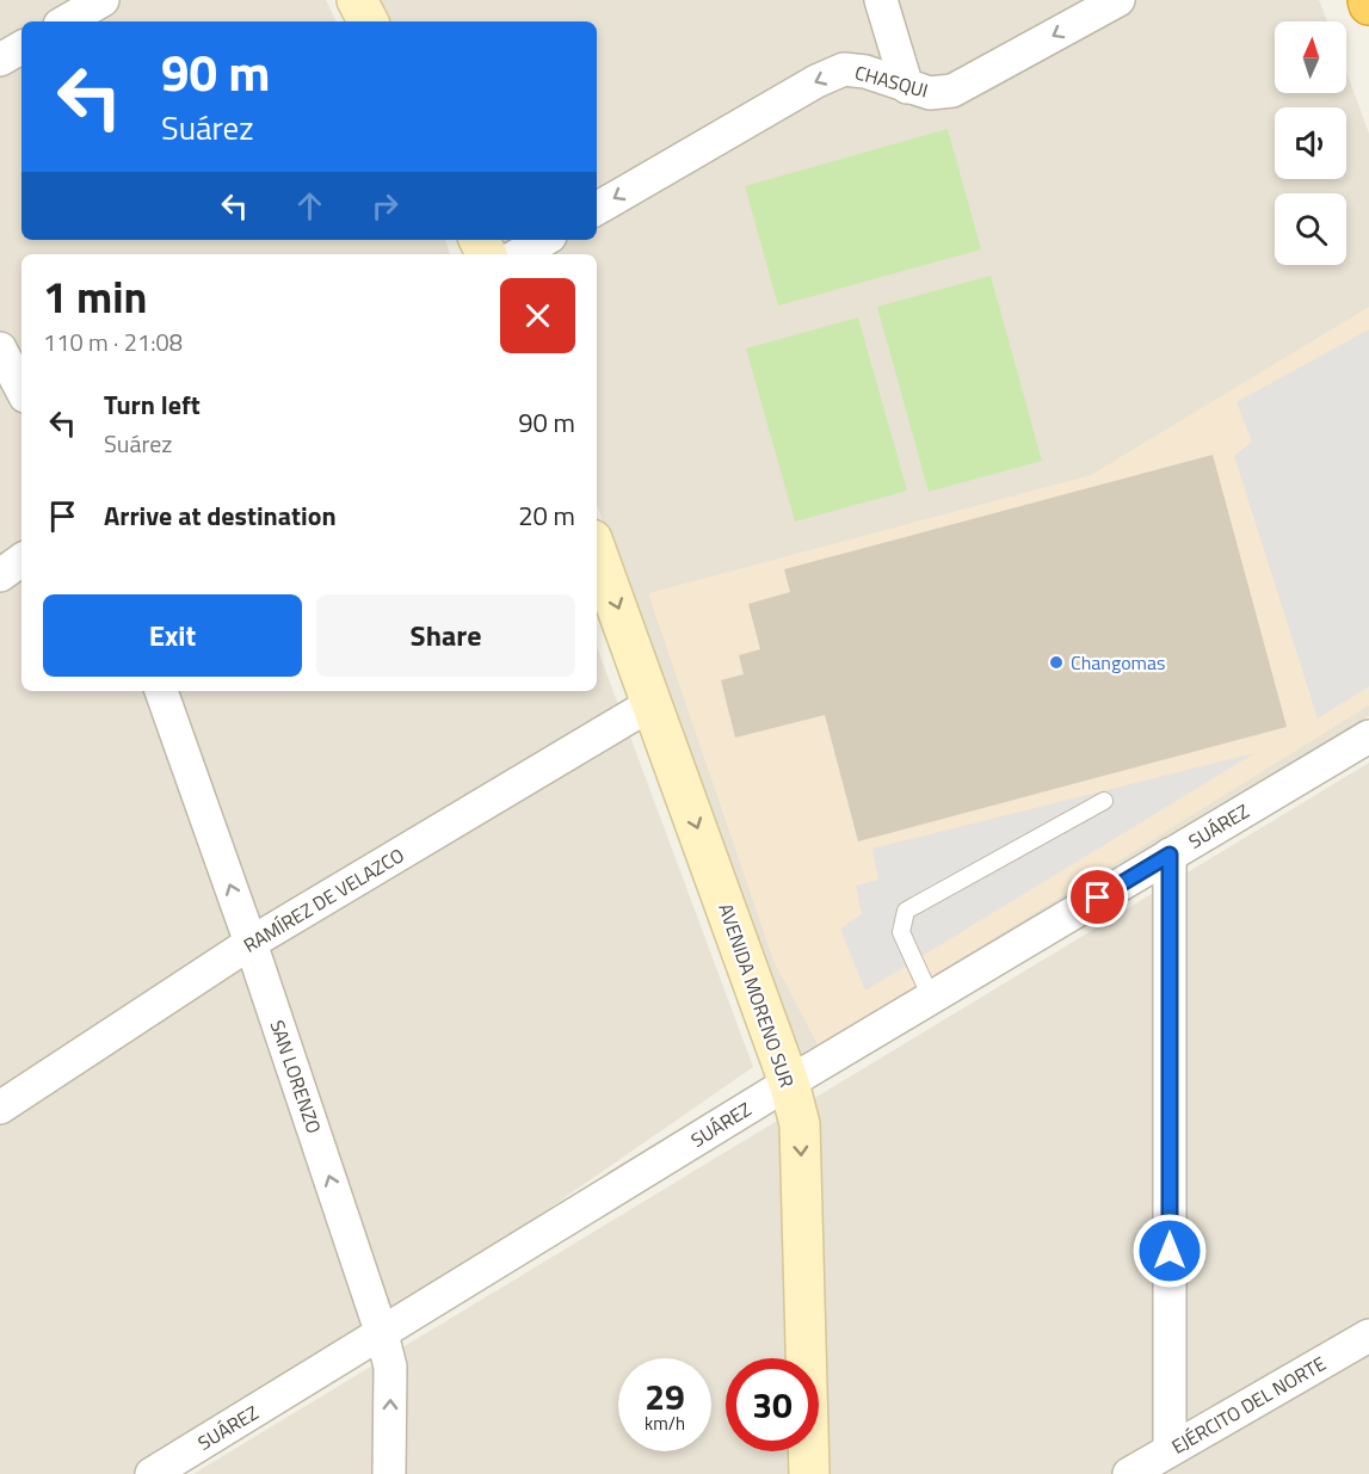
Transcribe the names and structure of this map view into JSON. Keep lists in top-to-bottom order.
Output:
{
  "streets": {
    "street": [
      "CHASQUI",
      "SUÁREZ",
      "RAMÍREZ DE VELAZCO",
      "AVENIDA MORENO SUR",
      "SAN LORENZO",
      "EJÉRCITO DEL NORTE"
    ]
  },
  "crossings": [
    ["SUÁREZ", "AVENIDA MORENO SUR"],
    ["SUÁREZ", "SAN LORENZO"],
    ["RAMÍREZ DE VELAZCO", "AVENIDA MORENO SUR"],
    ["RAMÍREZ DE VELAZCO", "SAN LORENZO"]
  ],
  "one_way": ["CHASQUI", "AVENIDA MORENO SUR", "SAN LORENZO"],
  "places": ["Changomas"],
  "north": "top",
  "page": {
    "turn": ["90 m", "Suárez"],
    "heading": ["1 min", "110 m · 21:08"],
    "list": [
      {
        "name": "Turn left",
        "note": "Suárez",
        "value": "90 m"
      },
      {
        "name": "Arrive at destination",
        "value": "20 m"
      }
    ],
    "buttons": ["Exit", "Share"],
    "speed": "29 km/h",
    "limit": "30"
  }
}
